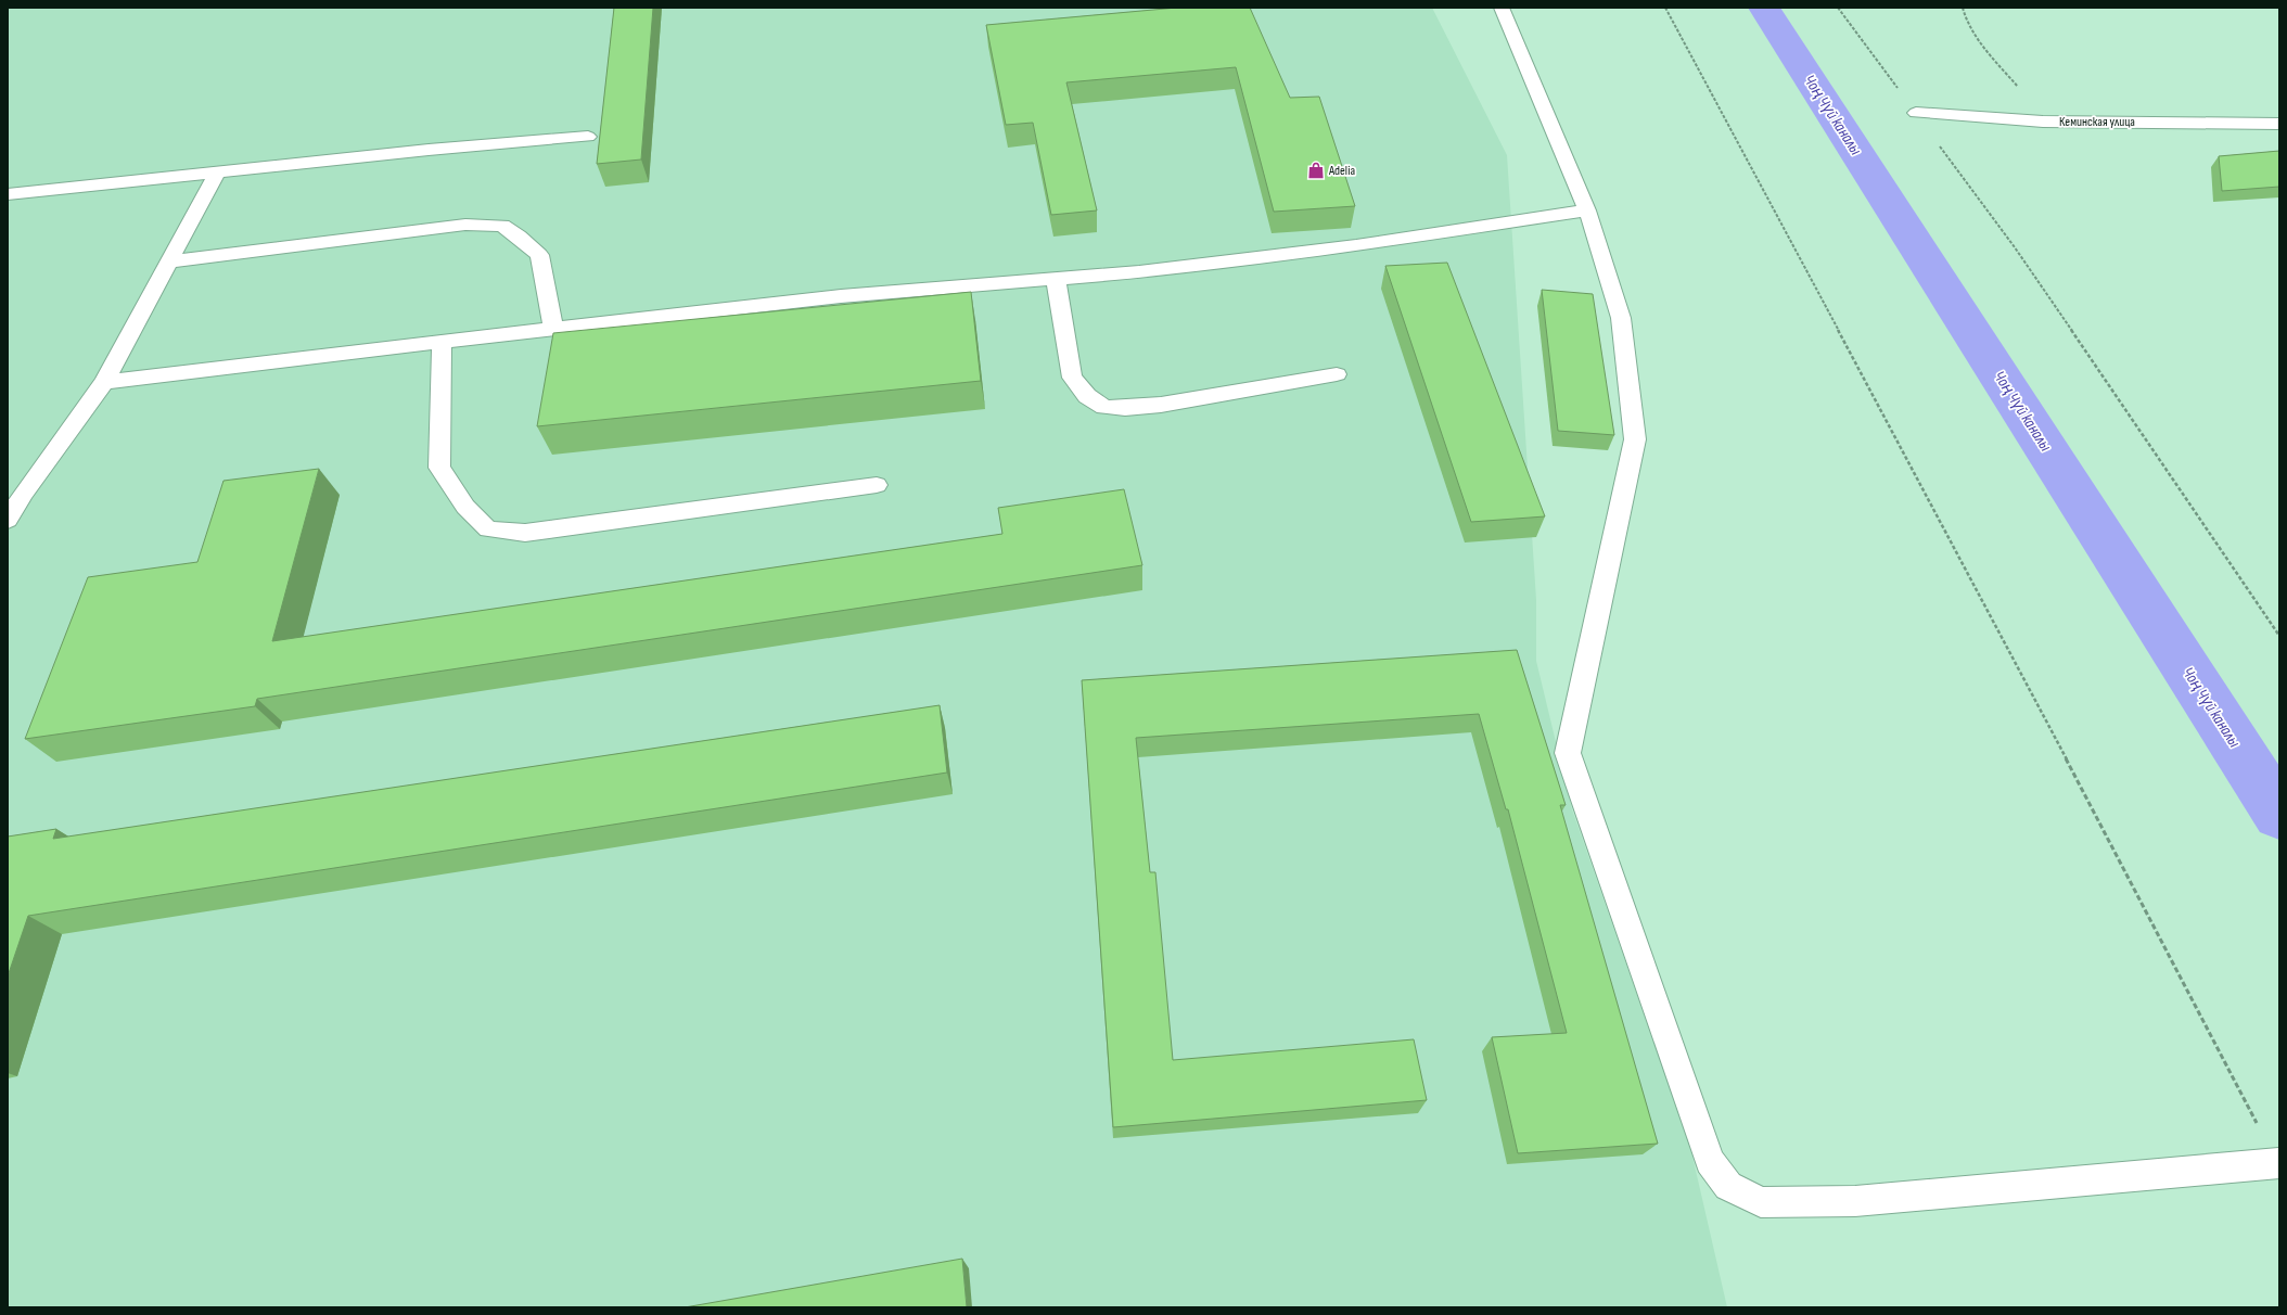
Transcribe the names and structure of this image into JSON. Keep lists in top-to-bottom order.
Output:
{
  "streets": {
    "street": ["Кеминская улица"]
  },
  "water": ["Чоң Чүй каналы"],
  "places": {
    "shop": ["Adelia"]
  }
}
